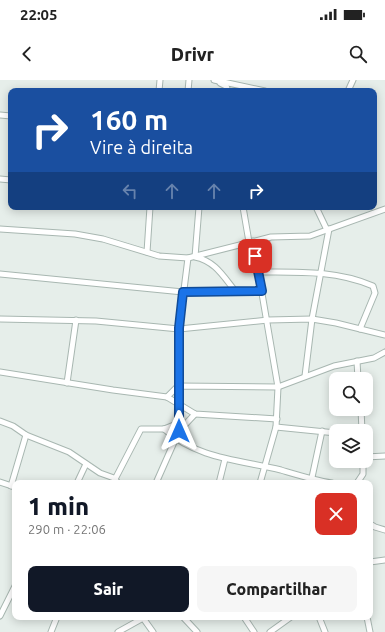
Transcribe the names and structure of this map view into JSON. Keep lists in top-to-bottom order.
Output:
{
  "page": {
    "status": "22:05",
    "header": "Drivr",
    "turn": ["160 m", "Vire à direita"],
    "heading": ["1 min", "290 m · 22:06"],
    "buttons": ["Sair", "Compartilhar"]
  }
}
